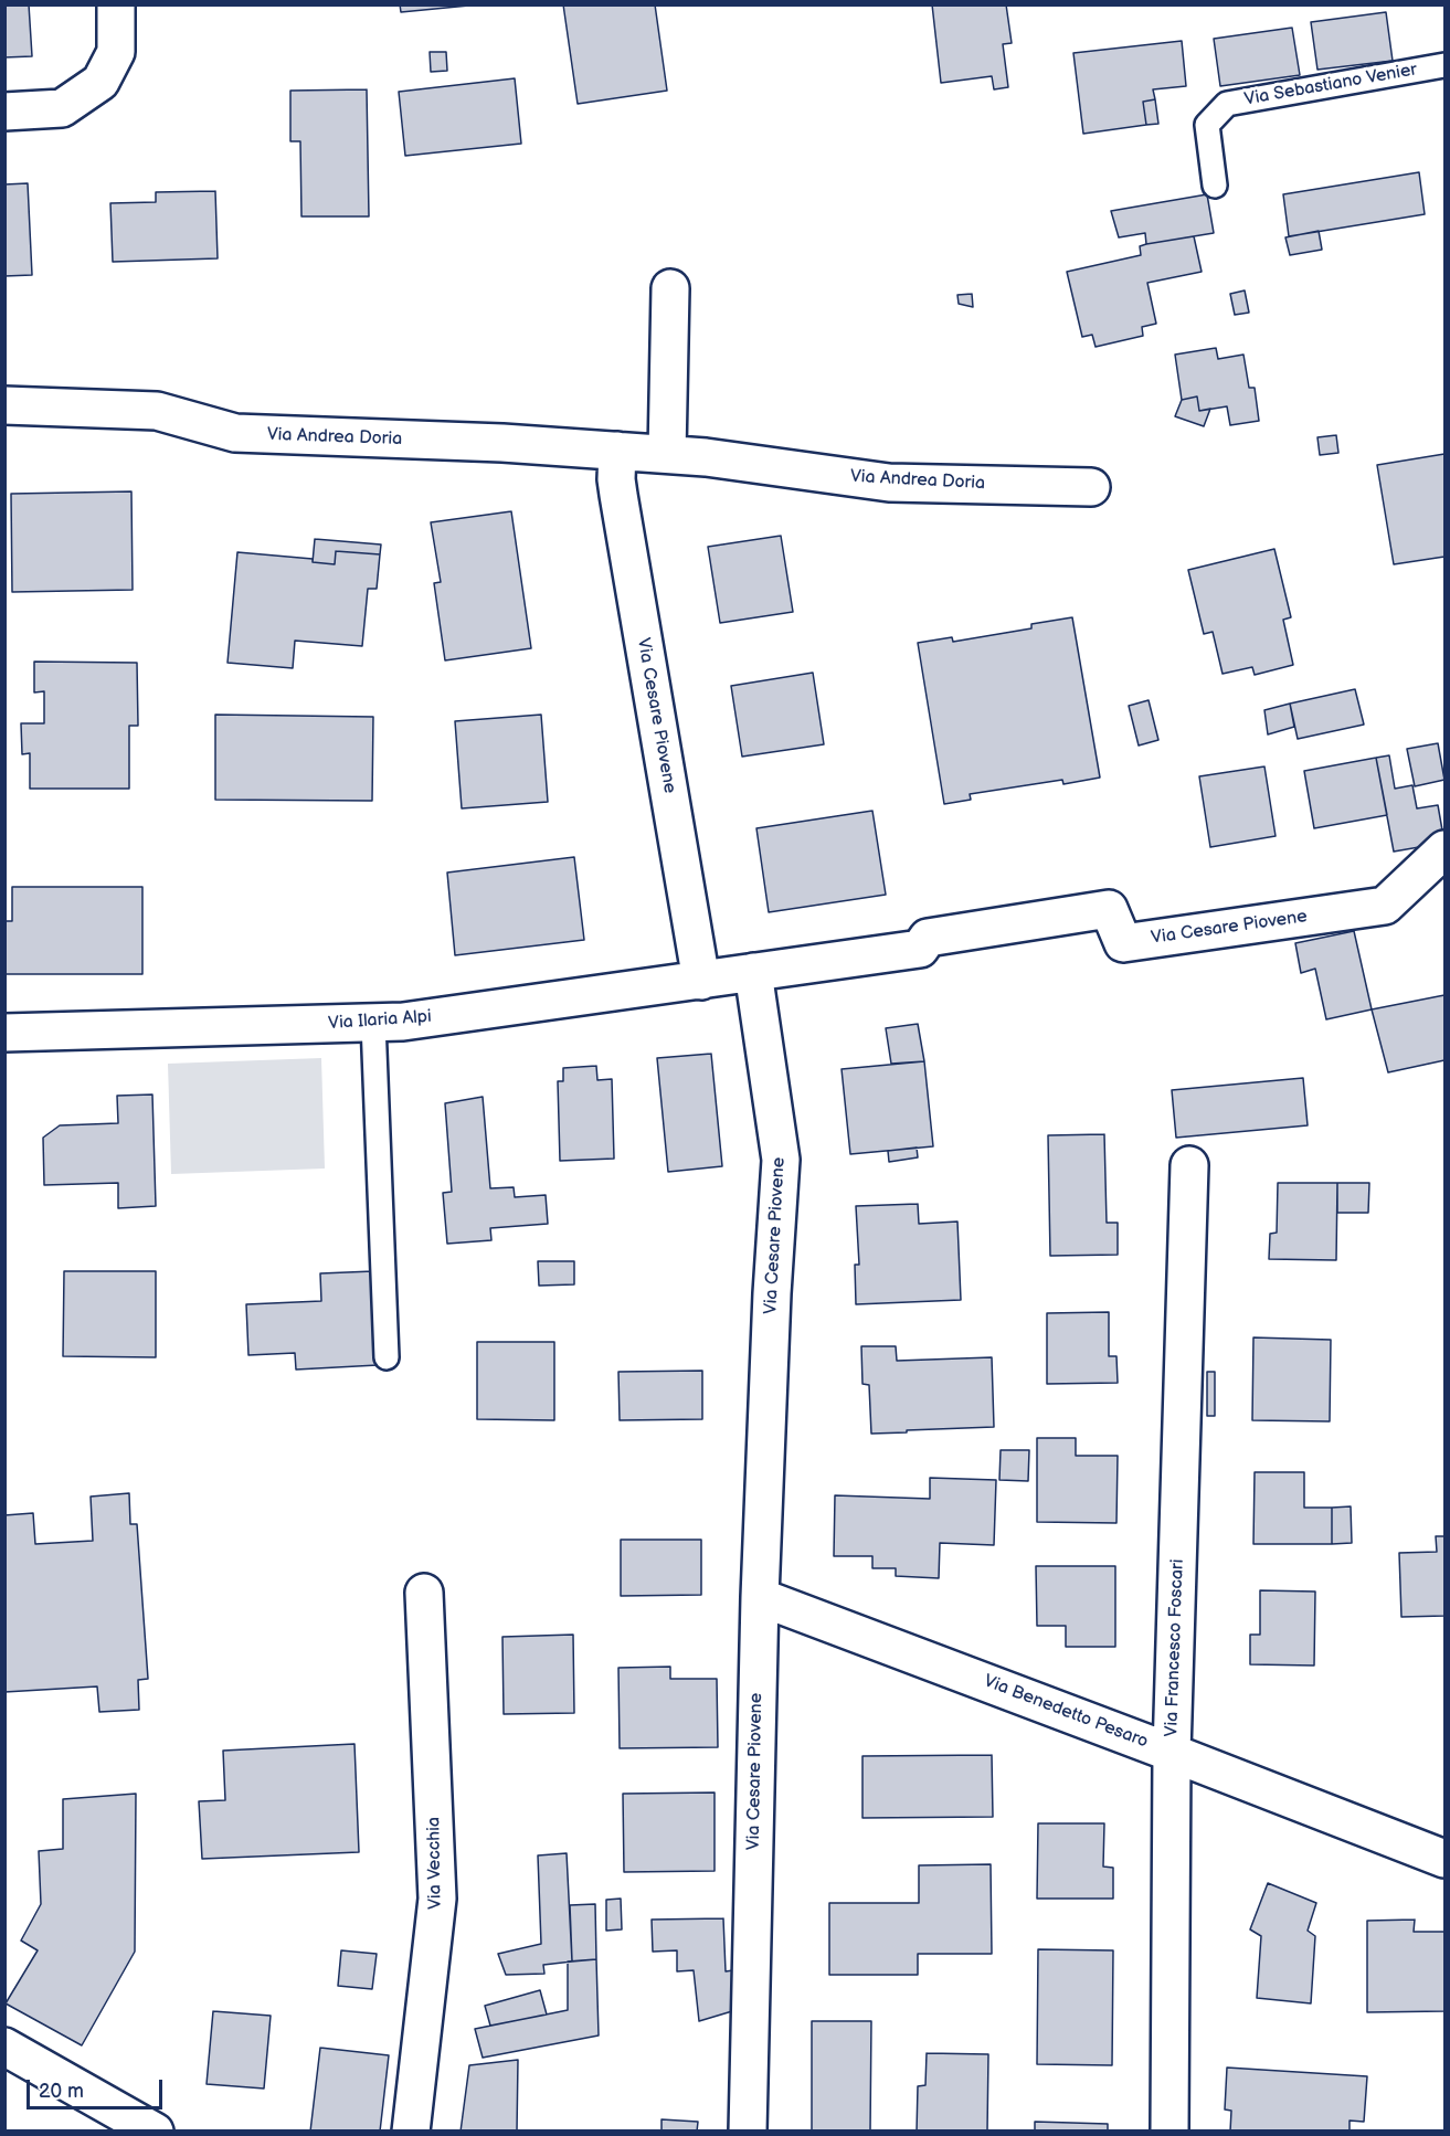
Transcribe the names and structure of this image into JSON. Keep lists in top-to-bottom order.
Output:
{
  "streets": {
    "street": [
      "Via Andrea Doria",
      "Via Cesare Piovene",
      "Via Ilaria Alpi",
      "Via Francesco Foscari",
      "Via Benedetto Pesaro",
      "Via Vecchia"
    ],
    "lane": ["Via Sebastiano Venier"]
  },
  "crossings": [
    ["Via Andrea Doria", "Via Cesare Piovene"],
    ["Via Cesare Piovene", "Via Ilaria Alpi"],
    ["Via Cesare Piovene", "Via Benedetto Pesaro"],
    ["Via Francesco Foscari", "Via Benedetto Pesaro"]
  ],
  "scale_bar": "20 m"
}
